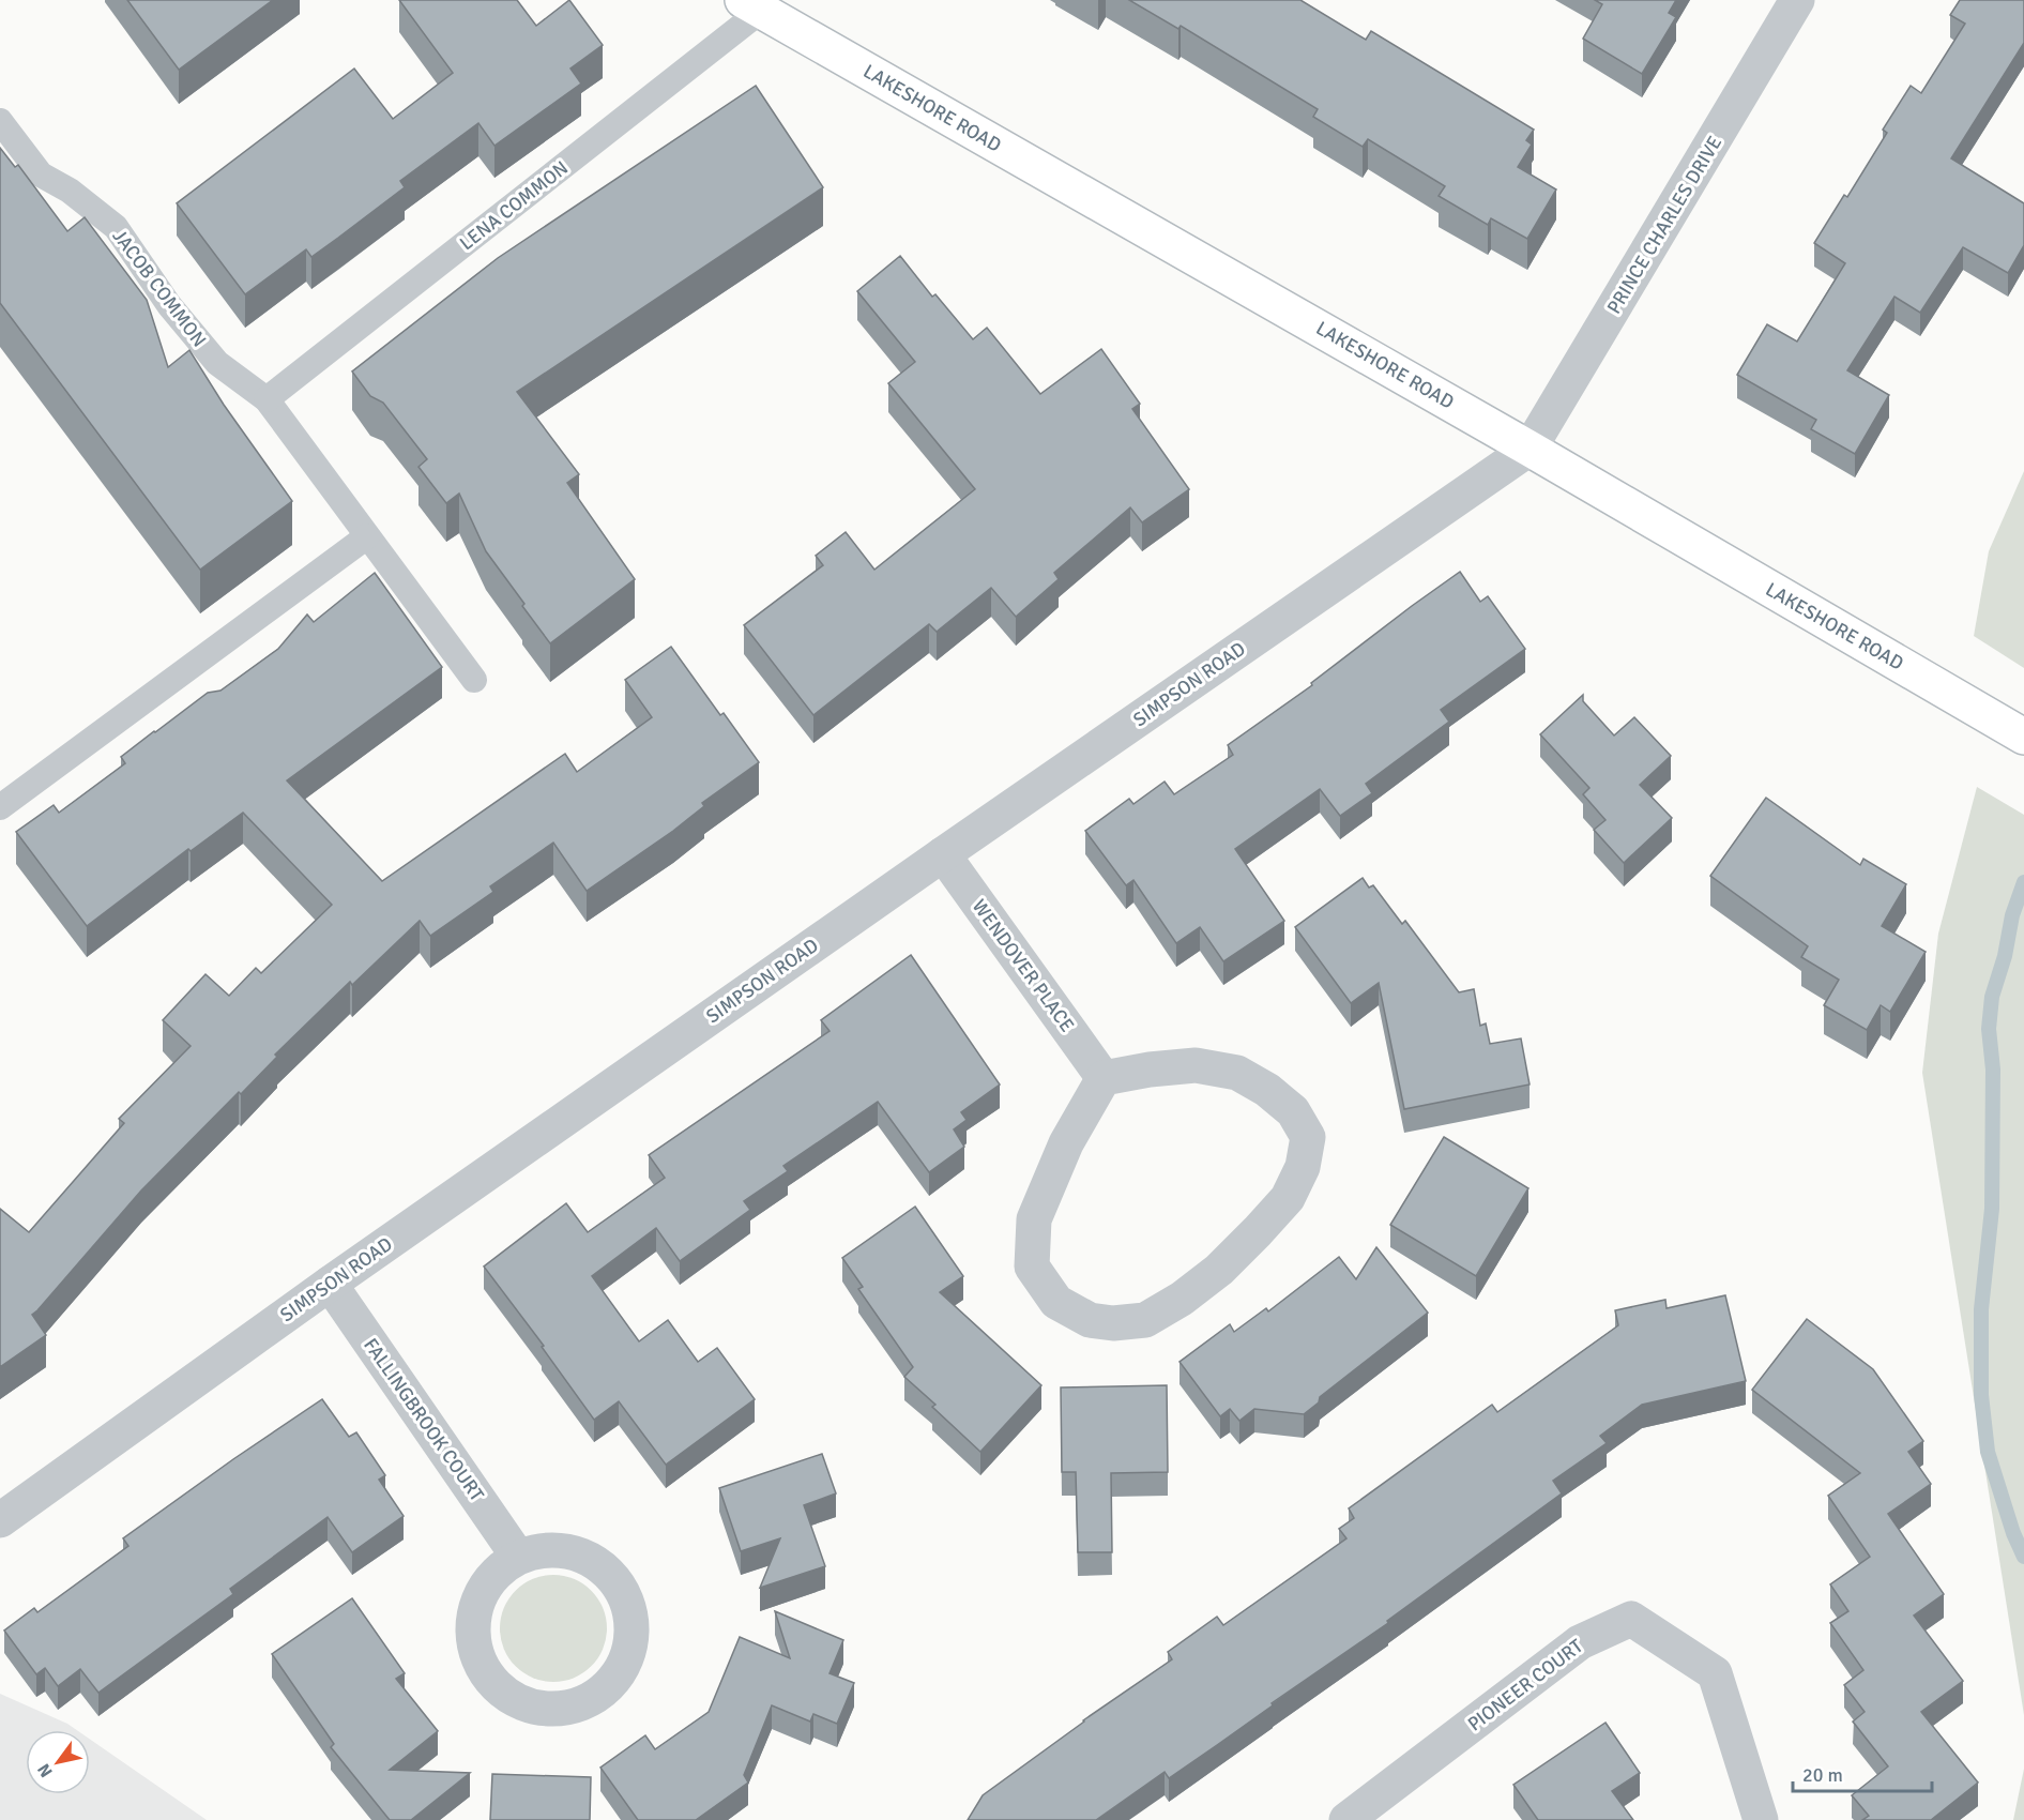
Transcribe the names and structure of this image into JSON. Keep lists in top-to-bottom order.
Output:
{
  "streets": {
    "main road": ["LAKESHORE ROAD"],
    "street": [
      "PRINCE CHARLES DRIVE",
      "SIMPSON ROAD",
      "WENDOVER PLACE",
      "FALLINGBROOK COURT",
      "PIONEER COURT"
    ],
    "lane": ["LENA COMMON", "JACOB COMMON"]
  },
  "crossings": [
    ["LAKESHORE ROAD", "LENA COMMON"],
    ["LAKESHORE ROAD", "PRINCE CHARLES DRIVE"],
    ["LAKESHORE ROAD", "SIMPSON ROAD"],
    ["LENA COMMON", "JACOB COMMON"],
    ["PRINCE CHARLES DRIVE", "SIMPSON ROAD"],
    ["SIMPSON ROAD", "WENDOVER PLACE"],
    ["SIMPSON ROAD", "FALLINGBROOK COURT"]
  ],
  "scale_bar": "20 m",
  "north": "bottom left"
}
